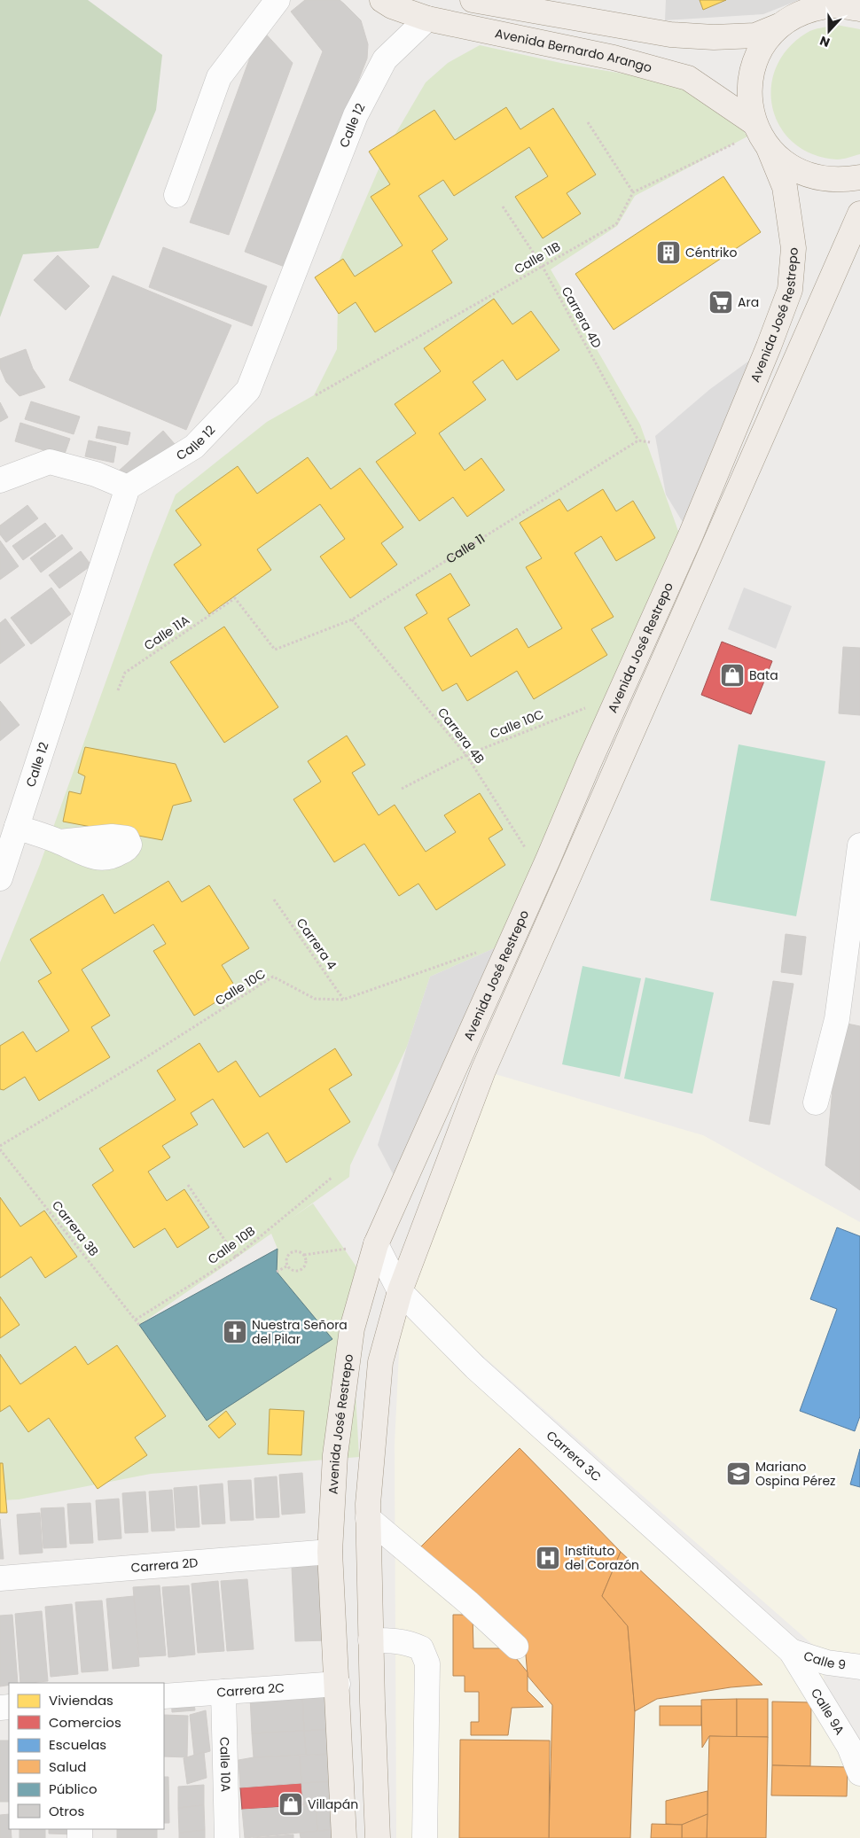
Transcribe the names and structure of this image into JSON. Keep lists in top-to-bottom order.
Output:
{
  "streets": {
    "main road": ["Avenida Bernardo Arango", "Avenida José Restrepo"],
    "street": [
      "Calle 12",
      "Carrera 3C",
      "Carrera 2D",
      "Calle 9",
      "Carrera 2C",
      "Calle 9A",
      "Calle 10A"
    ],
    "path": [
      "Calle 11B",
      "Carrera 4D",
      "Calle 11",
      "Calle 11A",
      "Calle 10C",
      "Carrera 4B",
      "Carrera 4",
      "Carrera 3B",
      "Calle 10B"
    ]
  },
  "crossings": [
    ["Avenida Bernardo Arango", "Calle 12"],
    ["Avenida Bernardo Arango", "Avenida José Restrepo"],
    ["Calle 11B", "Carrera 4D"],
    ["Avenida José Restrepo", "Calle 10C"],
    ["Avenida José Restrepo", "Carrera 4B"],
    ["Avenida José Restrepo", "Carrera 3C"],
    ["Avenida José Restrepo", "Carrera 2D"],
    ["Avenida José Restrepo", "Carrera 2C"],
    ["Carrera 4D", "Calle 11"],
    ["Calle 11", "Calle 11A"],
    ["Calle 11", "Carrera 4B"],
    ["Calle 10C", "Carrera 4B"],
    ["Calle 10C", "Carrera 4"],
    ["Carrera 3B", "Calle 10B"],
    ["Carrera 3C", "Calle 9"],
    ["Carrera 3C", "Calle 9A"],
    ["Calle 9", "Calle 9A"],
    ["Carrera 2C", "Calle 10A"]
  ],
  "places": {
    "building": ["Céntriko"],
    "supermarket": ["Ara"],
    "shop": ["Bata", "Villapán"],
    "church": ["Nuestra Señora del Pilar"],
    "school or university": ["Mariano Ospina Pérez"],
    "hospital": ["Instituto del Corazón"]
  },
  "legend": [
    "Viviendas",
    "Comercios",
    "Escuelas",
    "Salud",
    "Público",
    "Otros"
  ],
  "north": "bottom"
}
